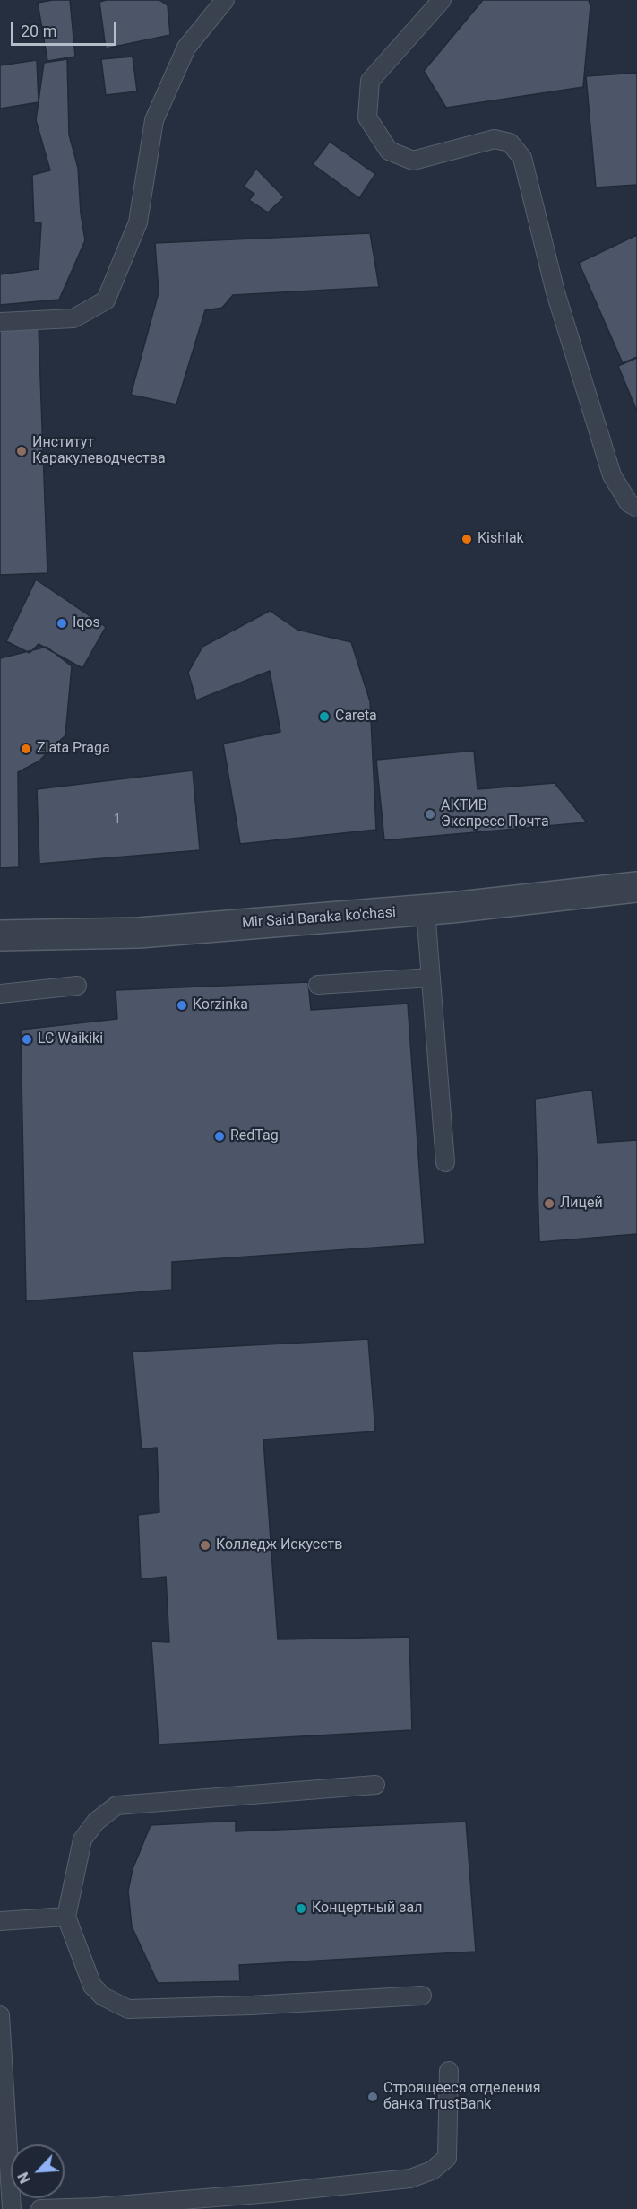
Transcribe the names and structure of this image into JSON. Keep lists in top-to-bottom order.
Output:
{
  "streets": {
    "street": ["Mir Said Baraka ko'chasi"]
  },
  "places": [
    "Институт Каракулеводчества",
    "Kishlak",
    "Iqos",
    "Careta",
    "Zlata Praga",
    "АКТИВ Экспресс Почта",
    "Korzinka",
    "LC Waikiki",
    "RedTag",
    "Лицей",
    "Колледж Искусств",
    "Концертный зал",
    "Строящееся отделения банка TrustBank"
  ],
  "house_numbers": ["1"],
  "scale_bar": "20 m",
  "north": "bottom left"
}
